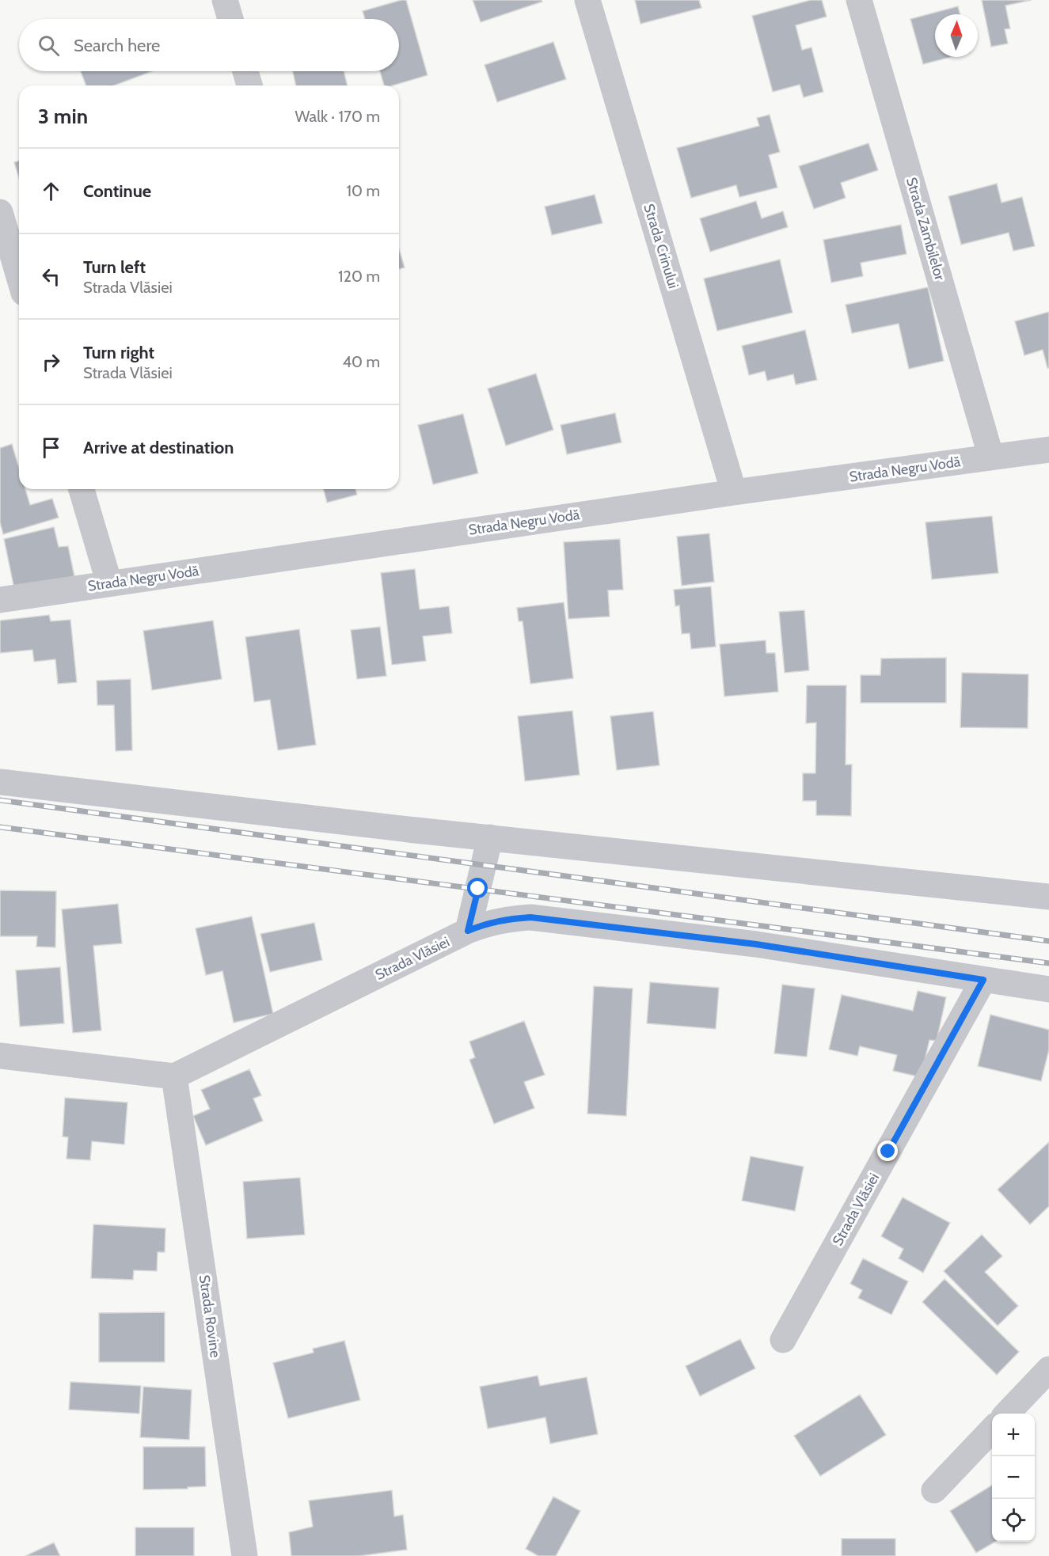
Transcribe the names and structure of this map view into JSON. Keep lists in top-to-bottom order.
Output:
{
  "streets": {
    "street": [
      "Strada Zambilelor",
      "Strada Crinului",
      "Strada Negru Vodă",
      "Strada Vlăsiei",
      "Strada Rovine"
    ]
  },
  "crossings": [
    ["Strada Zambilelor", "Strada Negru Vodă"],
    ["Strada Crinului", "Strada Negru Vodă"],
    ["Strada Vlăsiei", "Strada Rovine"]
  ],
  "north": "top",
  "page": {
    "search": "Search here",
    "heading": ["3 min", "Walk · 170 m"],
    "list": [
      ["Continue", "10 m"],
      ["Turn left", "Strada Vlăsiei", "120 m"],
      ["Turn right", "Strada Vlăsiei", "40 m"],
      "Arrive at destination"
    ],
    "map_buttons": ["+", "−"]
  }
}
